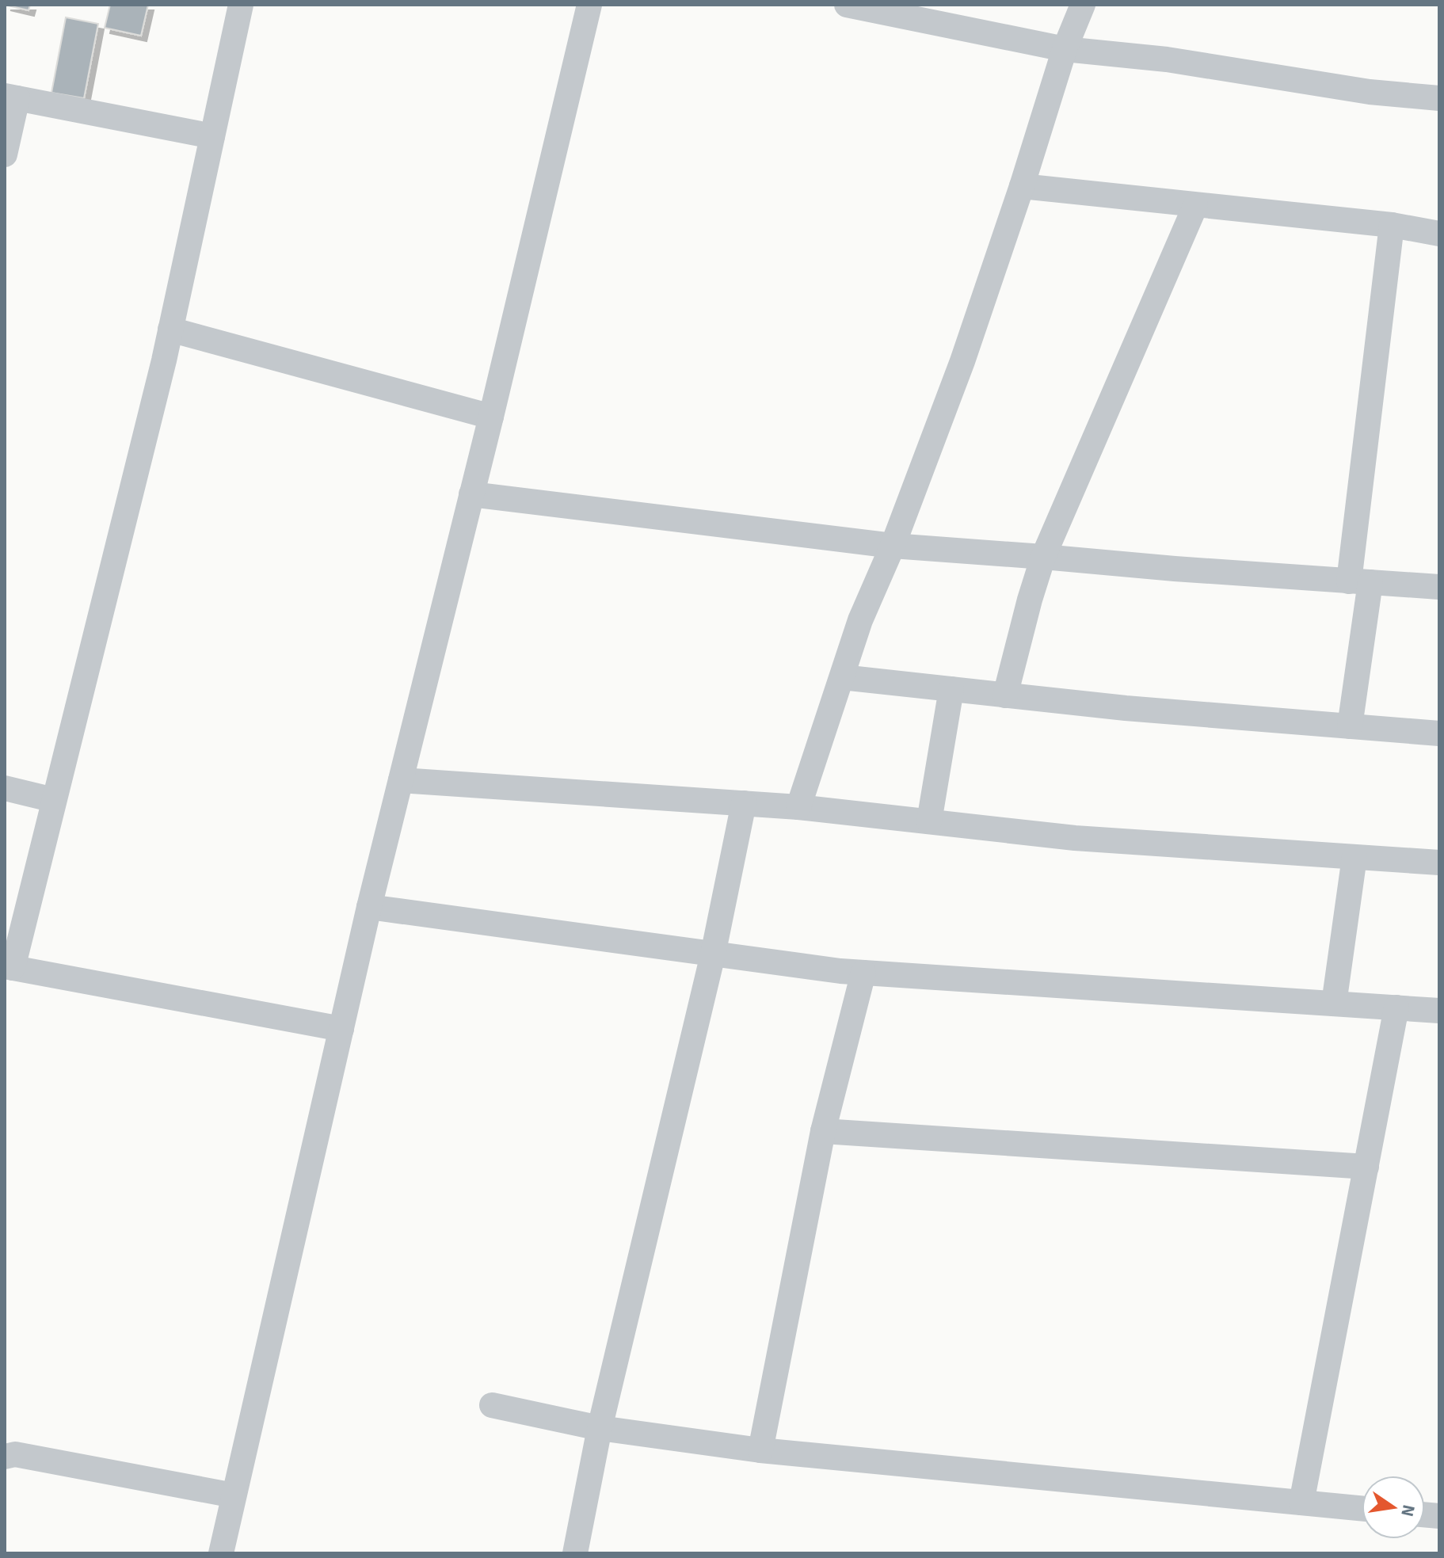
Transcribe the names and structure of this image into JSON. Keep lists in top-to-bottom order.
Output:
{
  "north": "right"
}
